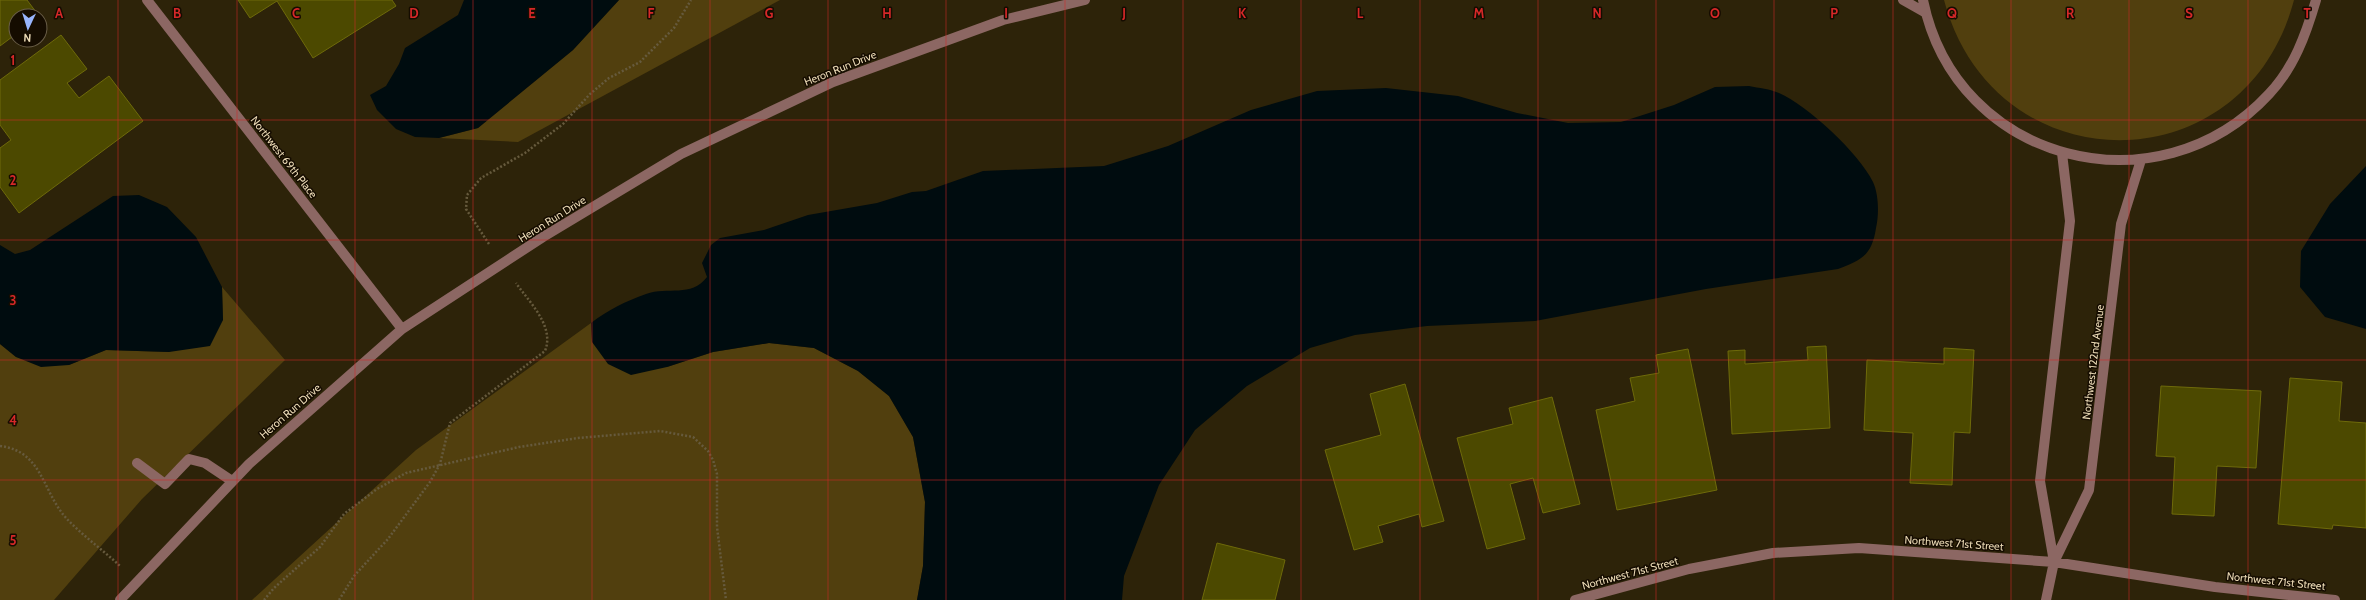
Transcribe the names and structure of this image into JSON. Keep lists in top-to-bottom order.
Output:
{
  "streets": {
    "street": [
      "Heron Run Drive",
      "Northwest 69th Place",
      "Northwest 122nd Avenue",
      "Northwest 71st Street"
    ]
  },
  "crossings": [
    ["Heron Run Drive", "Northwest 69th Place"],
    ["Northwest 122nd Avenue", "Northwest 71st Street"]
  ],
  "north": "bottom",
  "grid": {
    "columns": [
      "A",
      "B",
      "C",
      "D",
      "E",
      "F",
      "G",
      "H",
      "I",
      "J",
      "K",
      "L",
      "M",
      "N",
      "O",
      "P",
      "Q",
      "R",
      "S",
      "T"
    ],
    "rows": [
      "1",
      "2",
      "3",
      "4",
      "5"
    ]
  }
}
